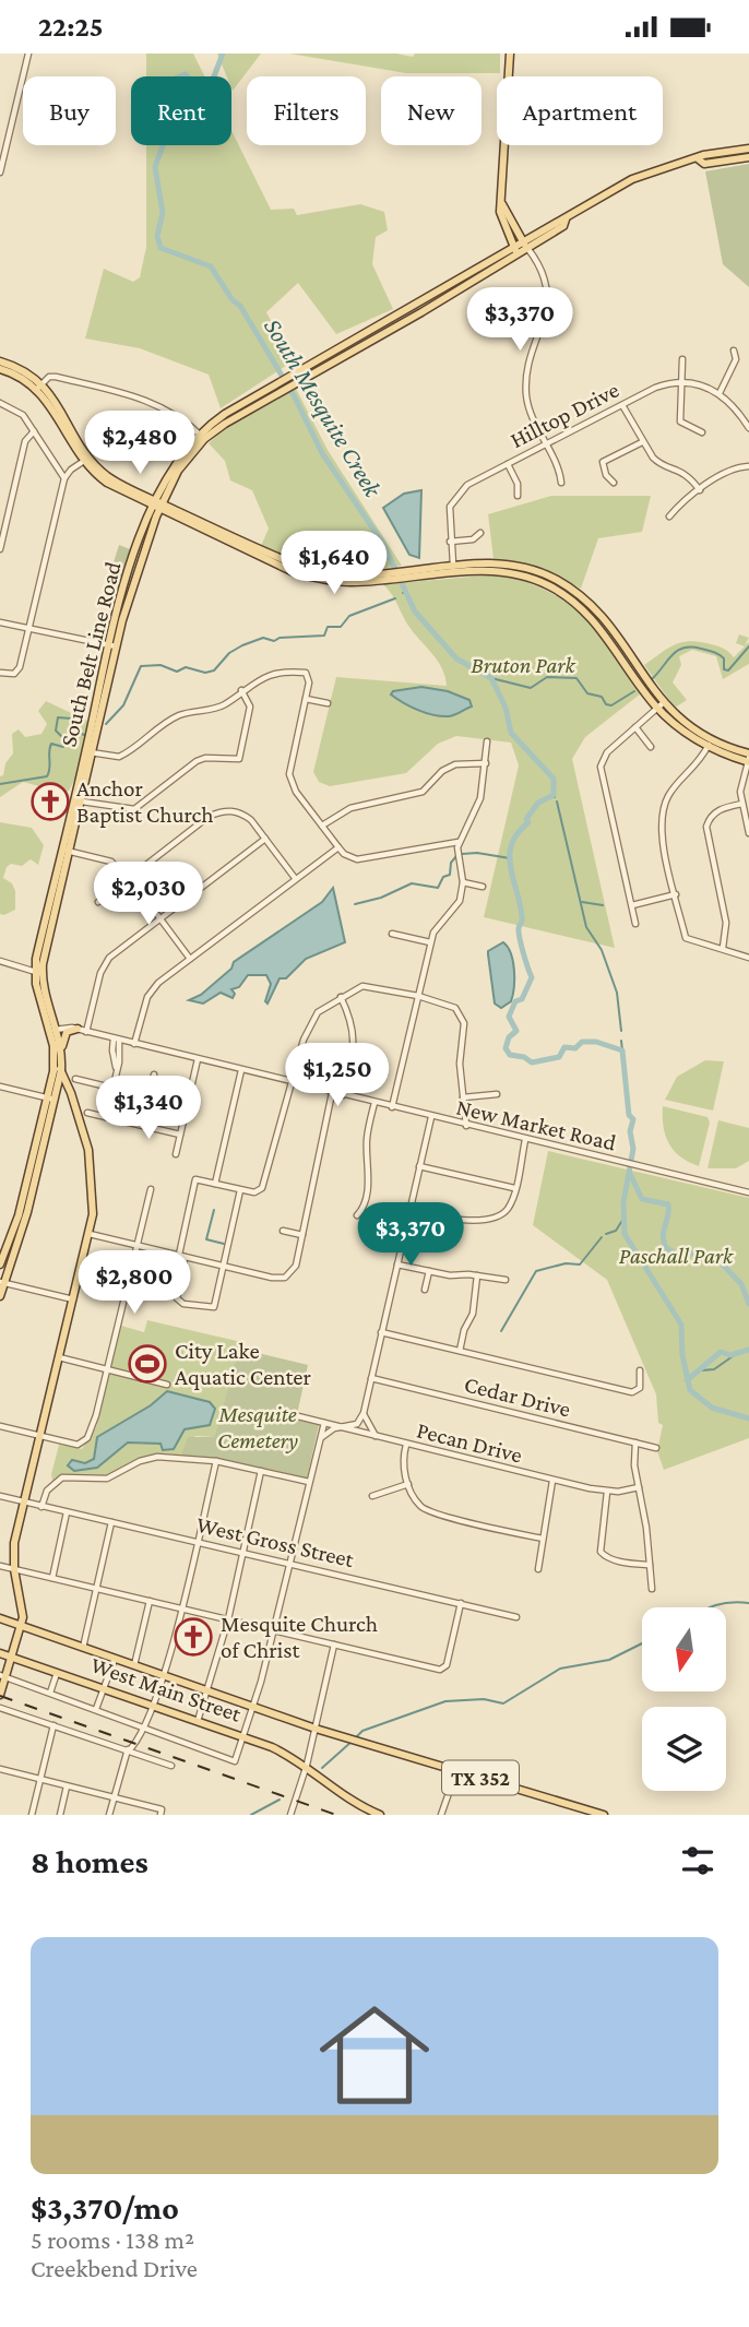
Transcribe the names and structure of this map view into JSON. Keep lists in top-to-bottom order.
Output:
{
  "streets": {
    "main road": ["South Belt Line Road", "West Main Street", "TX 352"],
    "street": [
      "Hilltop Drive",
      "New Market Road",
      "Cedar Drive",
      "Pecan Drive",
      "West Gross Street"
    ]
  },
  "crossings": [
    ["South Belt Line Road", "New Market Road"]
  ],
  "water": ["South Mesquite Creek"],
  "parks": ["Bruton Park", "Paschall Park", "Mesquite Cemetery"],
  "places": {
    "church": ["Anchor Baptist Church", "Mesquite Church of Christ"],
    "sports": ["City Lake Aquatic Center"]
  },
  "north": "bottom",
  "page": {
    "status": "22:25",
    "chip": [
      "Buy",
      "Rent",
      "Filters",
      "New",
      "Apartment"
    ],
    "price": [
      "$3,370",
      "$2,480",
      "$1,640",
      "$2,030",
      "$1,250",
      "$1,340",
      "$3,370",
      "$2,800"
    ],
    "heading": "8 homes",
    "list": [
      {
        "name": "$3,370/mo",
        "note": "5 rooms · 138 m² · Creekbend Drive"
      }
    ]
  }
}
